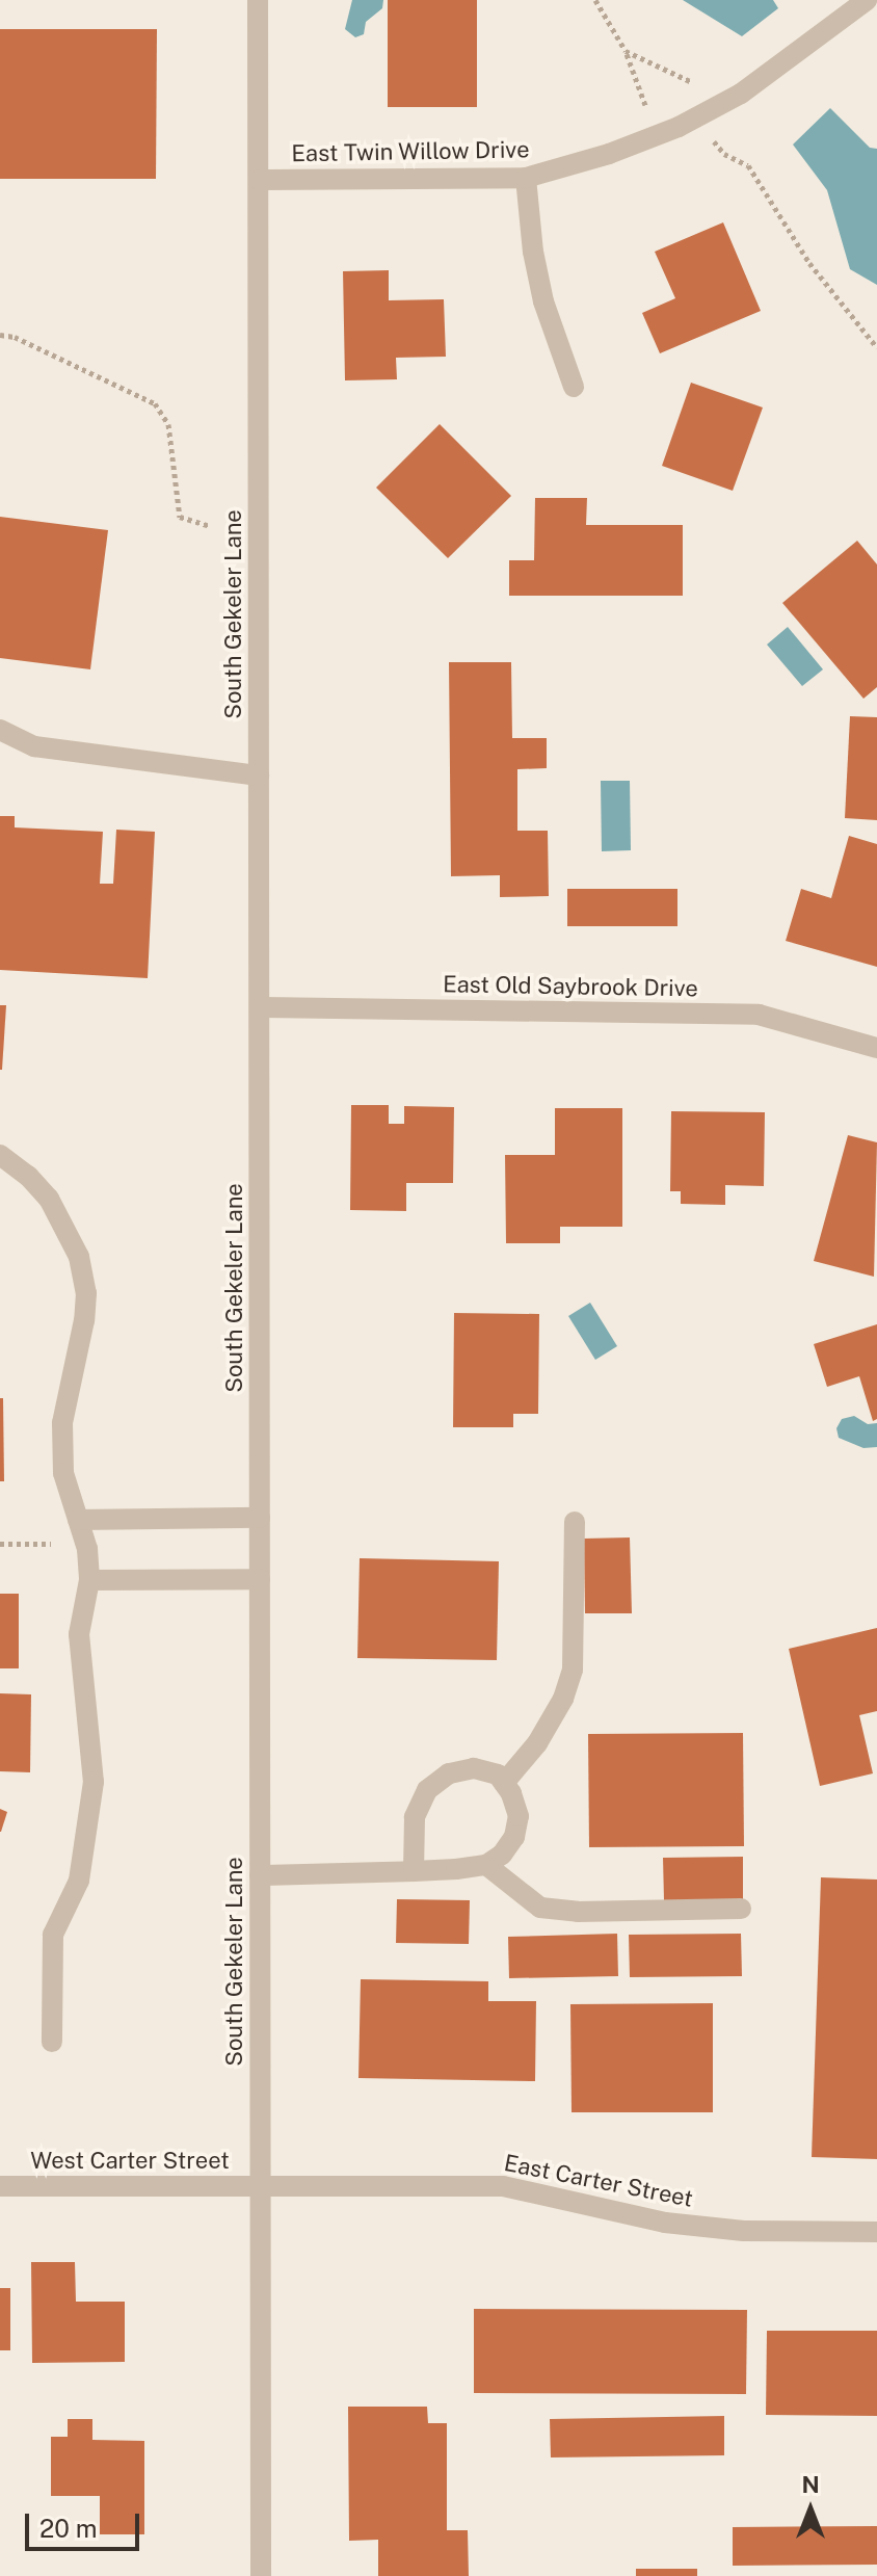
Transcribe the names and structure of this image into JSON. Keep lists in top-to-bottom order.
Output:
{
  "streets": {
    "street": [
      "East Twin Willow Drive",
      "South Gekeler Lane",
      "East Old Saybrook Drive",
      "West Carter Street",
      "East Carter Street"
    ]
  },
  "crossings": [
    ["East Twin Willow Drive", "South Gekeler Lane"],
    ["South Gekeler Lane", "East Old Saybrook Drive"],
    ["South Gekeler Lane", "West Carter Street"],
    ["South Gekeler Lane", "East Carter Street"],
    ["West Carter Street", "East Carter Street"]
  ],
  "scale_bar": "20 m",
  "north": "top"
}
